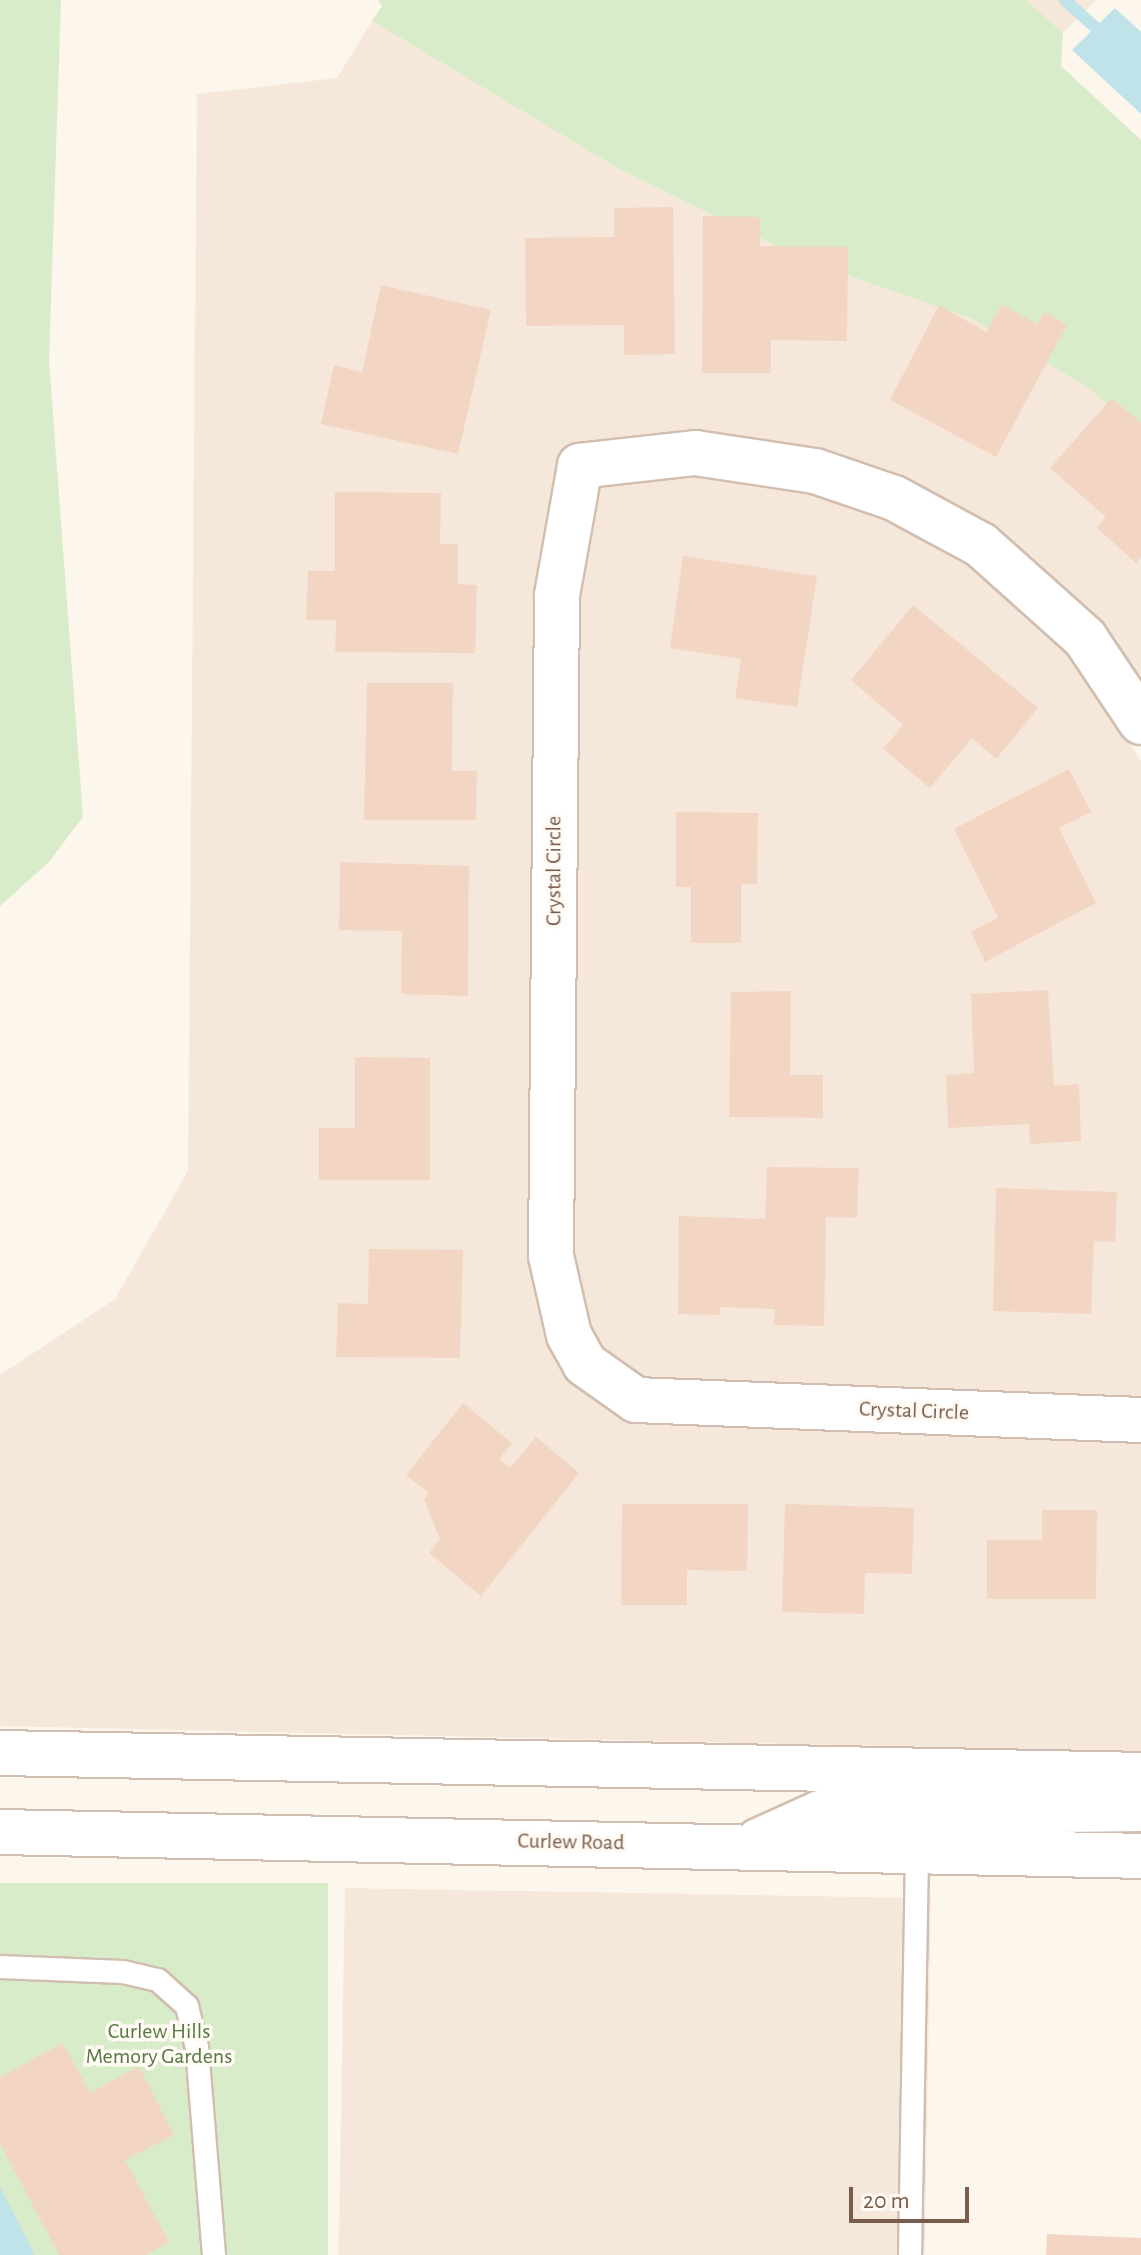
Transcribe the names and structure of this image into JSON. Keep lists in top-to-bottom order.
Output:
{
  "streets": {
    "main road": ["Crystal Circle", "Curlew Road"]
  },
  "parks": ["Curlew Hills Memory Gardens"],
  "scale_bar": "20 m"
}
